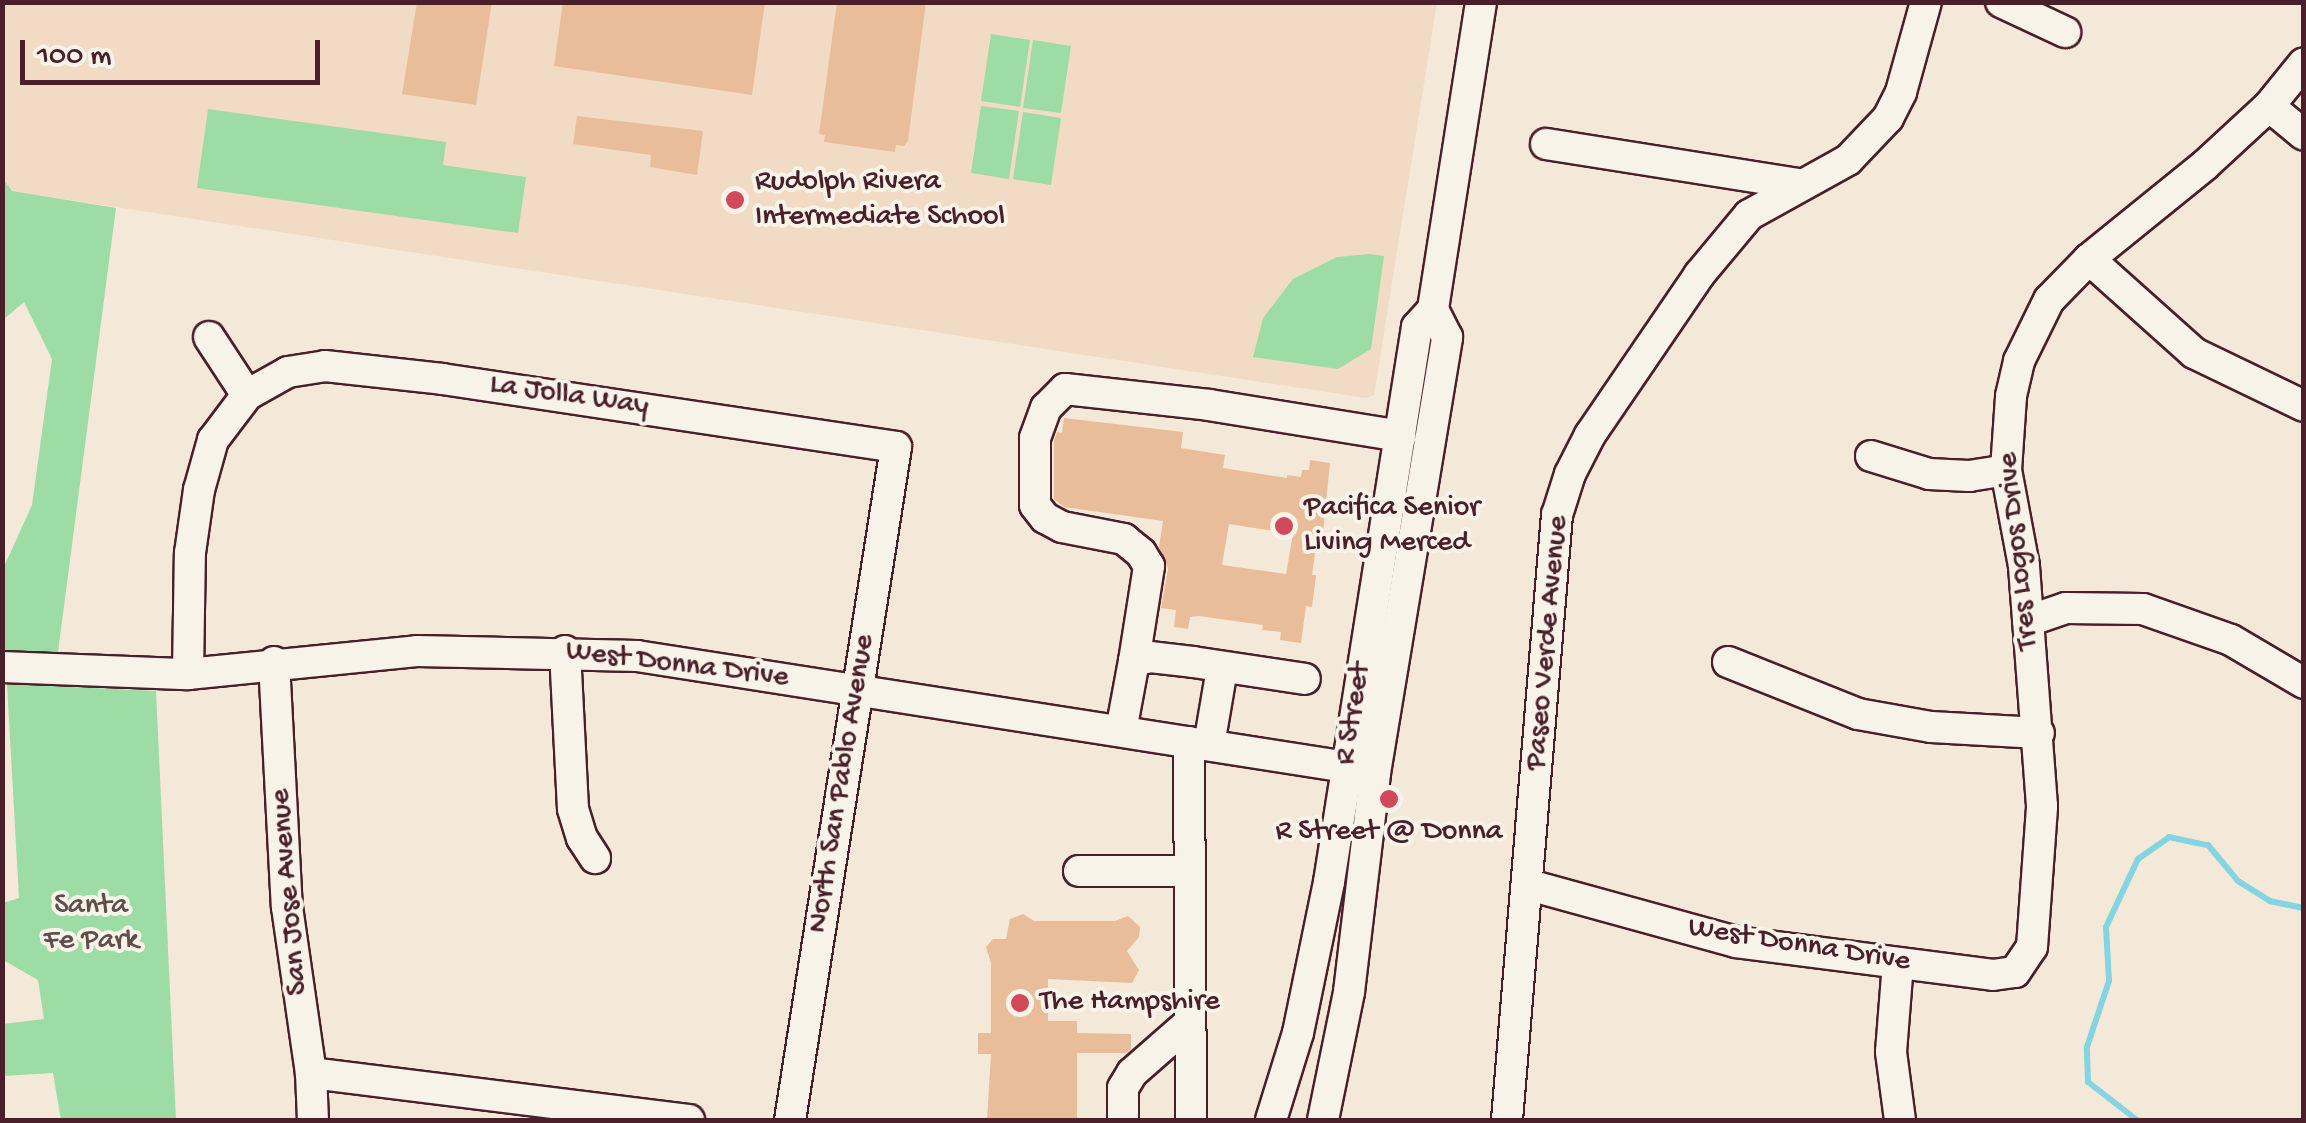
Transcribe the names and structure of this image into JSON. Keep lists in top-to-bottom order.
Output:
{
  "streets": {
    "street": [
      "La Jolla Way",
      "Tres Logos Drive",
      "Paseo Verde Avenue",
      "West Donna Drive",
      "R Street",
      "North San Pablo Avenue",
      "San Jose Avenue"
    ]
  },
  "crossings": [
    ["La Jolla Way", "North San Pablo Avenue"],
    ["Tres Logos Drive", "West Donna Drive"],
    ["Paseo Verde Avenue", "West Donna Drive"],
    ["West Donna Drive", "R Street"],
    ["West Donna Drive", "North San Pablo Avenue"],
    ["West Donna Drive", "San Jose Avenue"]
  ],
  "parks": ["Santa Fe Park"],
  "places": [
    "Rudolph Rivera Intermediate School",
    "Pacifica Senior Living Merced",
    "R Street @ Donna",
    "The Hampshire"
  ],
  "scale_bar": "100 m"
}
